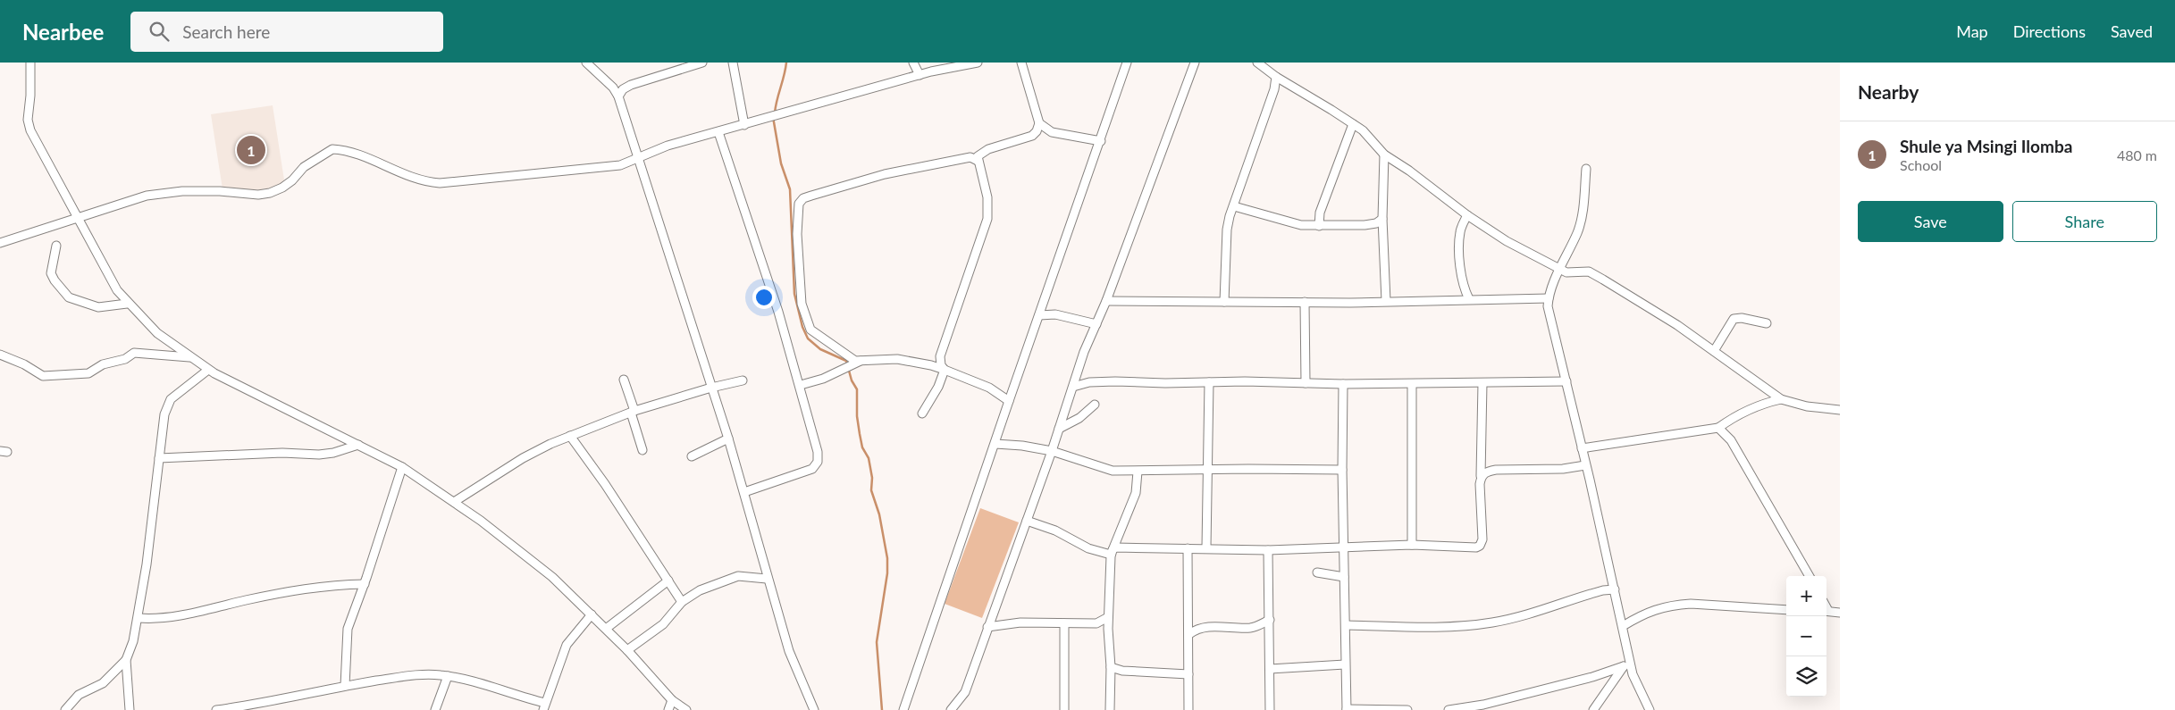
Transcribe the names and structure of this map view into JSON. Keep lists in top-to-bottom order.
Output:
{
  "page": {
    "header": "Nearbee",
    "search": "Search here",
    "nav": ["Map", "Directions", "Saved"],
    "heading": "Nearby",
    "list": [
      {
        "mark": "1",
        "name": "Shule ya Msingi Ilomba",
        "note": "School",
        "value": "480 m"
      }
    ],
    "pins": "1",
    "buttons": ["Save", "Share"],
    "map_buttons": ["+", "−"]
  }
}
